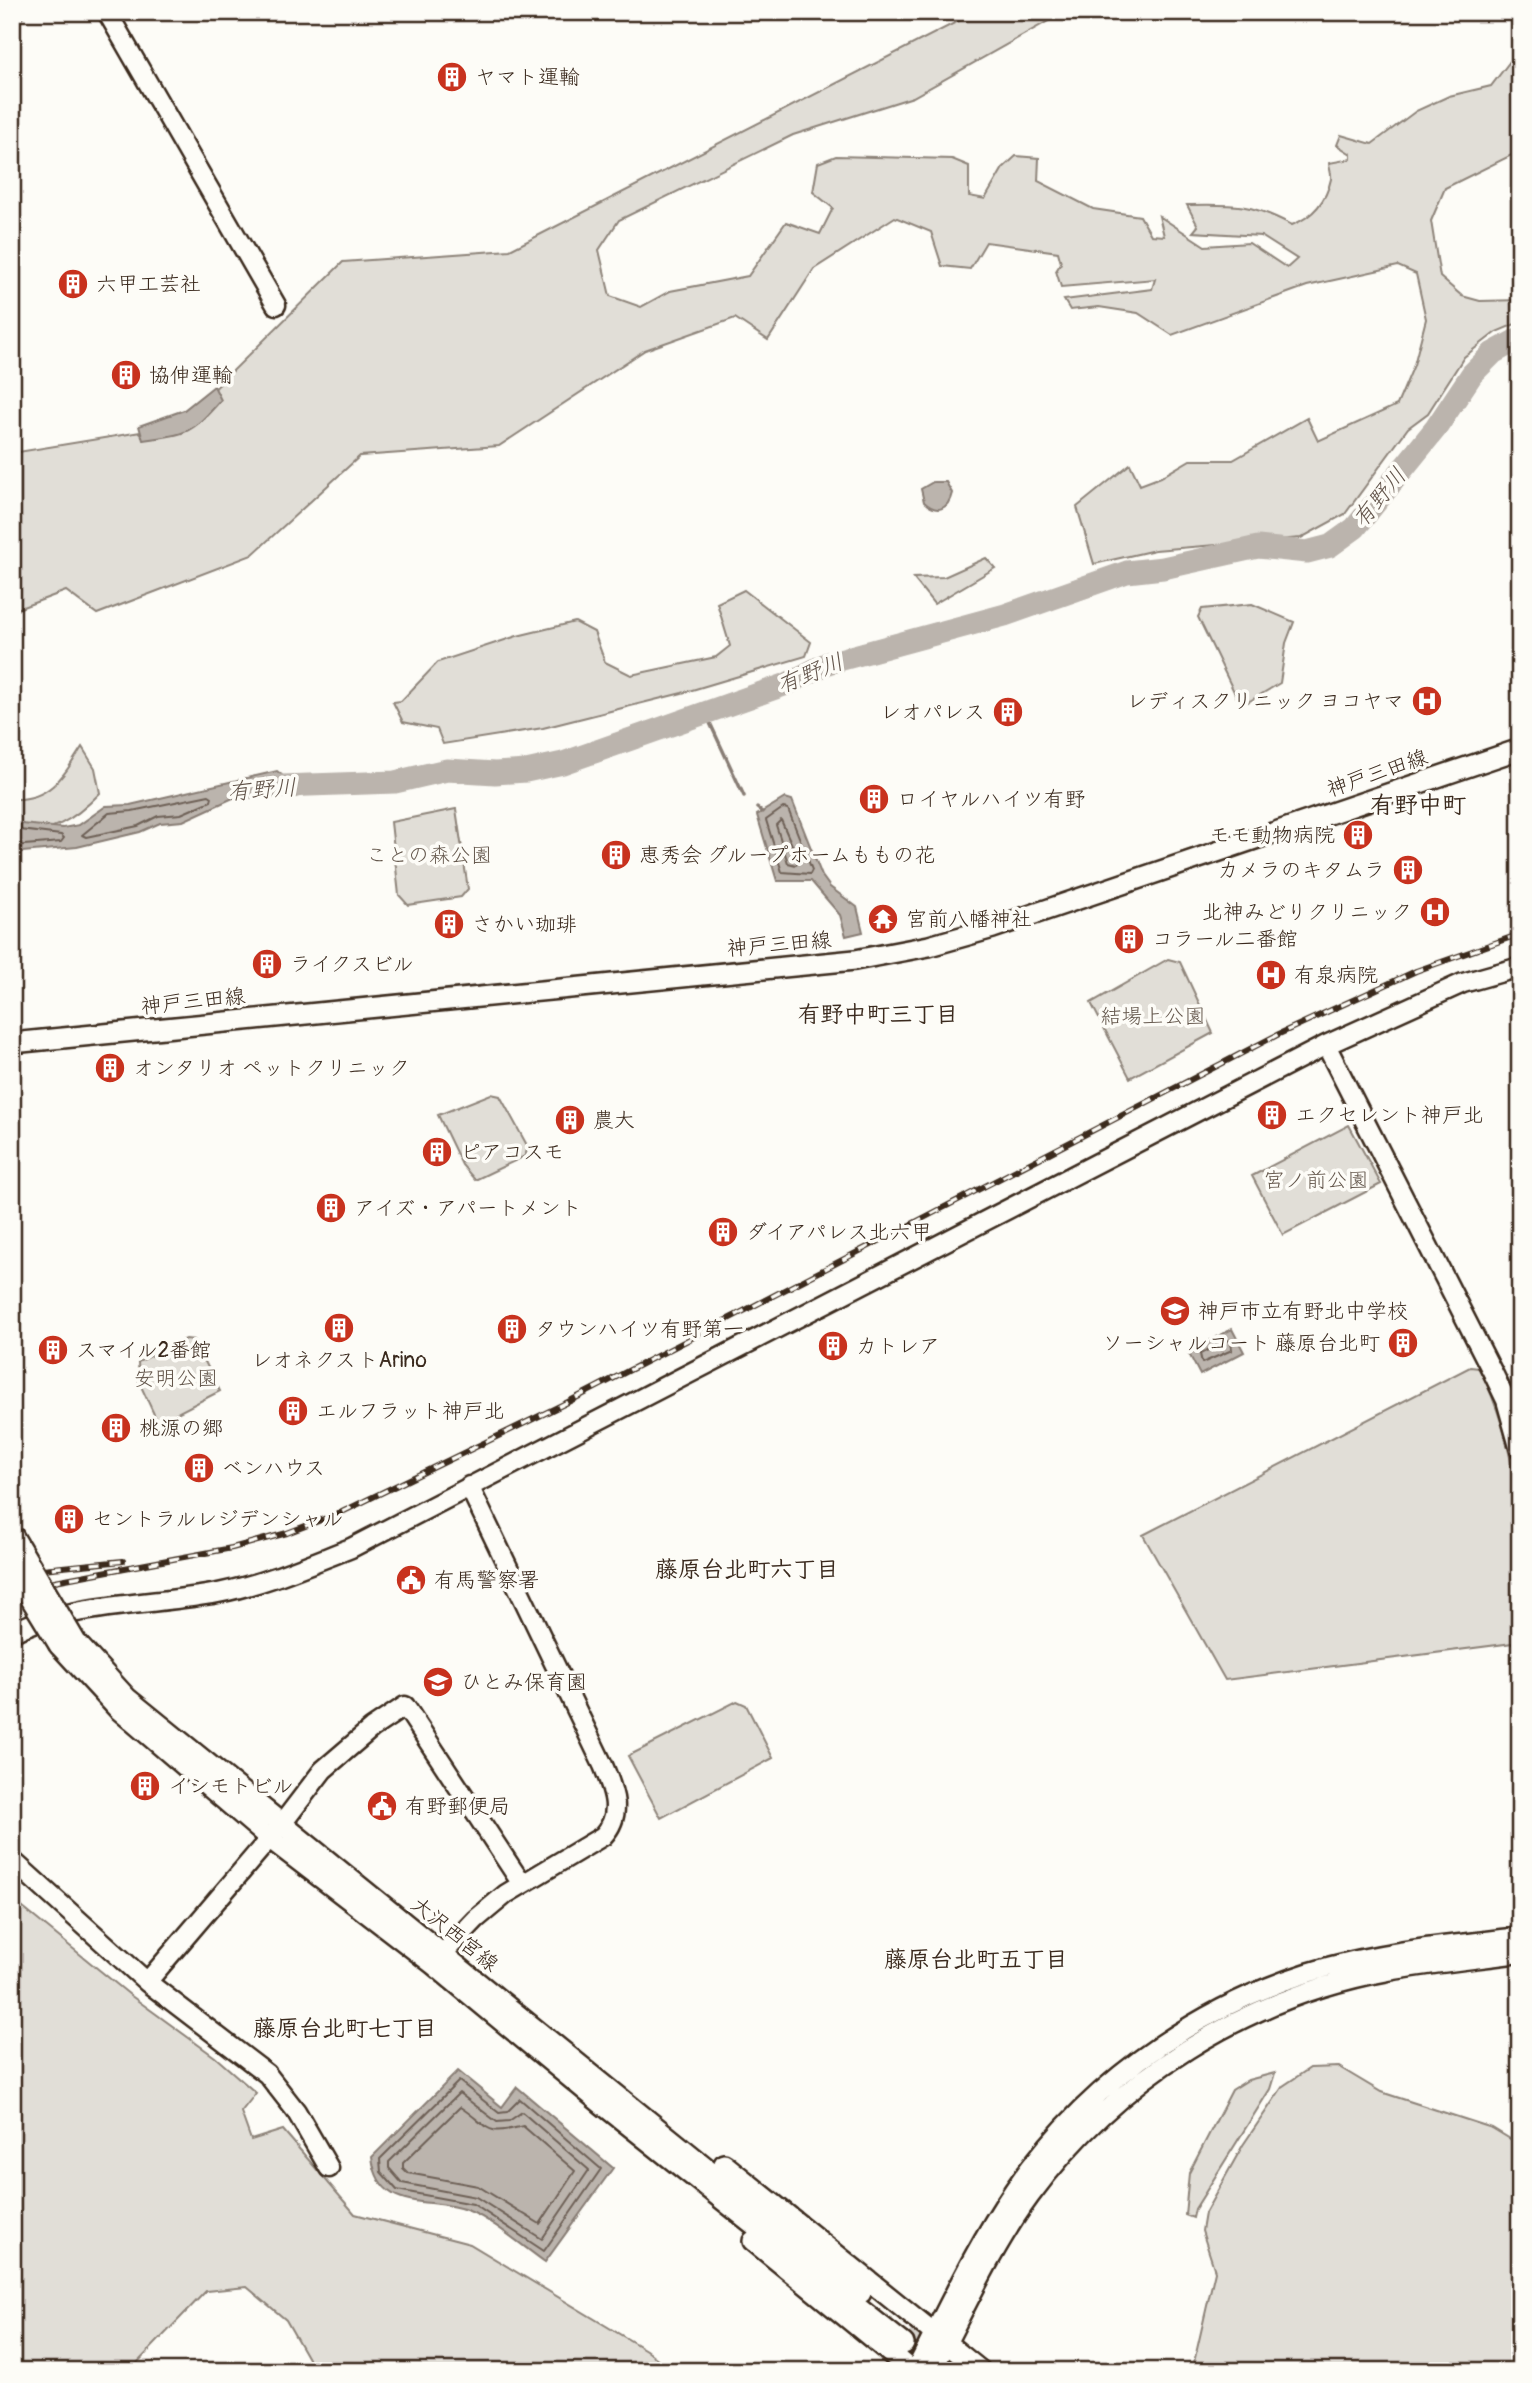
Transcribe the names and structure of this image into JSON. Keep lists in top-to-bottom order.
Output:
{
  "streets": {
    "main road": ["神戸三田線", "大沢西宮線"]
  },
  "districts": [
    "有野中町",
    "有野中町三丁目",
    "藤原台北町六丁目",
    "藤原台北町五丁目",
    "藤原台北町七丁目"
  ],
  "water": ["有野川"],
  "parks": [
    "ことの森公園",
    "結場上公園",
    "宮ノ前公園",
    "安明公園"
  ],
  "places": {
    "building": [
      "ヤマト運輸",
      "六甲工芸社",
      "協伸運輸",
      "レオパレス",
      "ロイヤルハイツ有野",
      "モモ動物病院",
      "恵秀会 グループホームももの花",
      "カメラのキタムラ",
      "さかい珈琲",
      "コラール二番館",
      "ライクスビル",
      "オンタリオ ペットクリニック",
      "エクセレント神戸北",
      "農大",
      "ピアコスモ",
      "アイズ・アパートメント",
      "ダイアパレス北六甲",
      "レオネクストArino",
      "タウンハイツ有野第一",
      "ソーシャルコート 藤原台北町",
      "カトレア",
      "スマイル2番館",
      "エルフラット神戸北",
      "桃源の郷",
      "ベンハウス",
      "セントラルレジデンシャル",
      "イシモトビル"
    ],
    "hospital": ["レディスクリニック ヨコヤマ", "北神みどりクリニック", "有泉病院"],
    "temple": ["宮前八幡神社"],
    "school or university": ["神戸市立有野北中学校", "ひとみ保育園"],
    "public building": ["有馬警察署", "有野郵便局"]
  }
}
